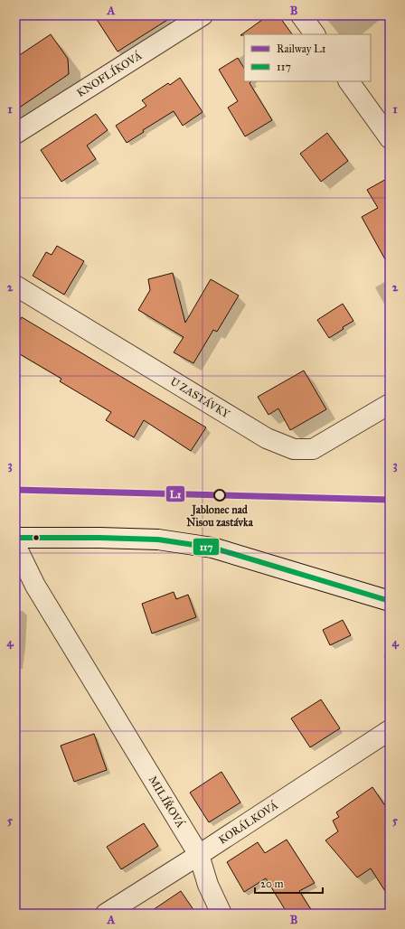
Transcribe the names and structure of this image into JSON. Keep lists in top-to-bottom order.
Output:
{
  "streets": {
    "street": [
      "KNOFLÍKOVÁ",
      "U ZASTÁVKY",
      "MILÍŘOVÁ",
      "KORÁLKOVÁ"
    ]
  },
  "crossings": [
    ["MILÍŘOVÁ", "KORÁLKOVÁ"]
  ],
  "places": ["Jablonec nad Nisou zastávka"],
  "lines": ["rail line L1", "transit line 117"],
  "legend": ["Railway L1", "117"],
  "scale_bar": "20 m",
  "grid": {
    "columns": ["A", "B"],
    "rows": [
      "1",
      "2",
      "3",
      "4",
      "5"
    ]
  }
}
